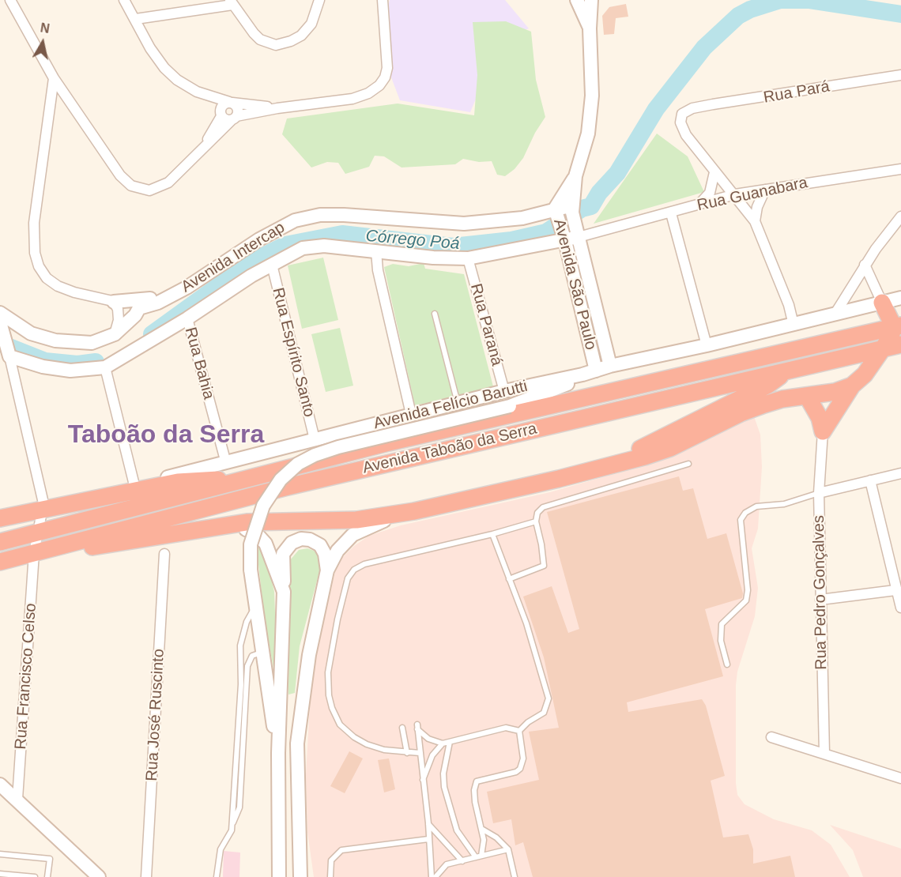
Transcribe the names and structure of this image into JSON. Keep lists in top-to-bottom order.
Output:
{
  "streets": {
    "highway": ["Avenida Taboão da Serra"],
    "main road": ["Avenida Intercap", "Avenida São Paulo", "Avenida Felício Barutti"],
    "street": [
      "Rua Pará",
      "Rua Guanabara",
      "Rua Paraná",
      "Rua Espírito Santo",
      "Rua Bahia",
      "Rua Pedro Gonçalves",
      "Rua Francisco Celso",
      "Rua José Ruscinto"
    ]
  },
  "crossings": [
    ["Rua Guanabara", "Avenida Intercap"],
    ["Rua Guanabara", "Avenida São Paulo"],
    ["Avenida Intercap", "Avenida São Paulo"],
    ["Avenida Intercap", "Rua Paraná"],
    ["Avenida Intercap", "Rua Espírito Santo"],
    ["Avenida Intercap", "Rua Bahia"],
    ["Avenida São Paulo", "Avenida Felício Barutti"],
    ["Rua Paraná", "Avenida Felício Barutti"],
    ["Rua Espírito Santo", "Avenida Felício Barutti"],
    ["Rua Bahia", "Avenida Felício Barutti"],
    ["Avenida Felício Barutti", "Rua Francisco Celso"],
    ["Avenida Taboão da Serra", "Rua Francisco Celso"]
  ],
  "districts": ["Taboão da Serra"],
  "water": ["Córrego Poá"],
  "north": "top"
}
